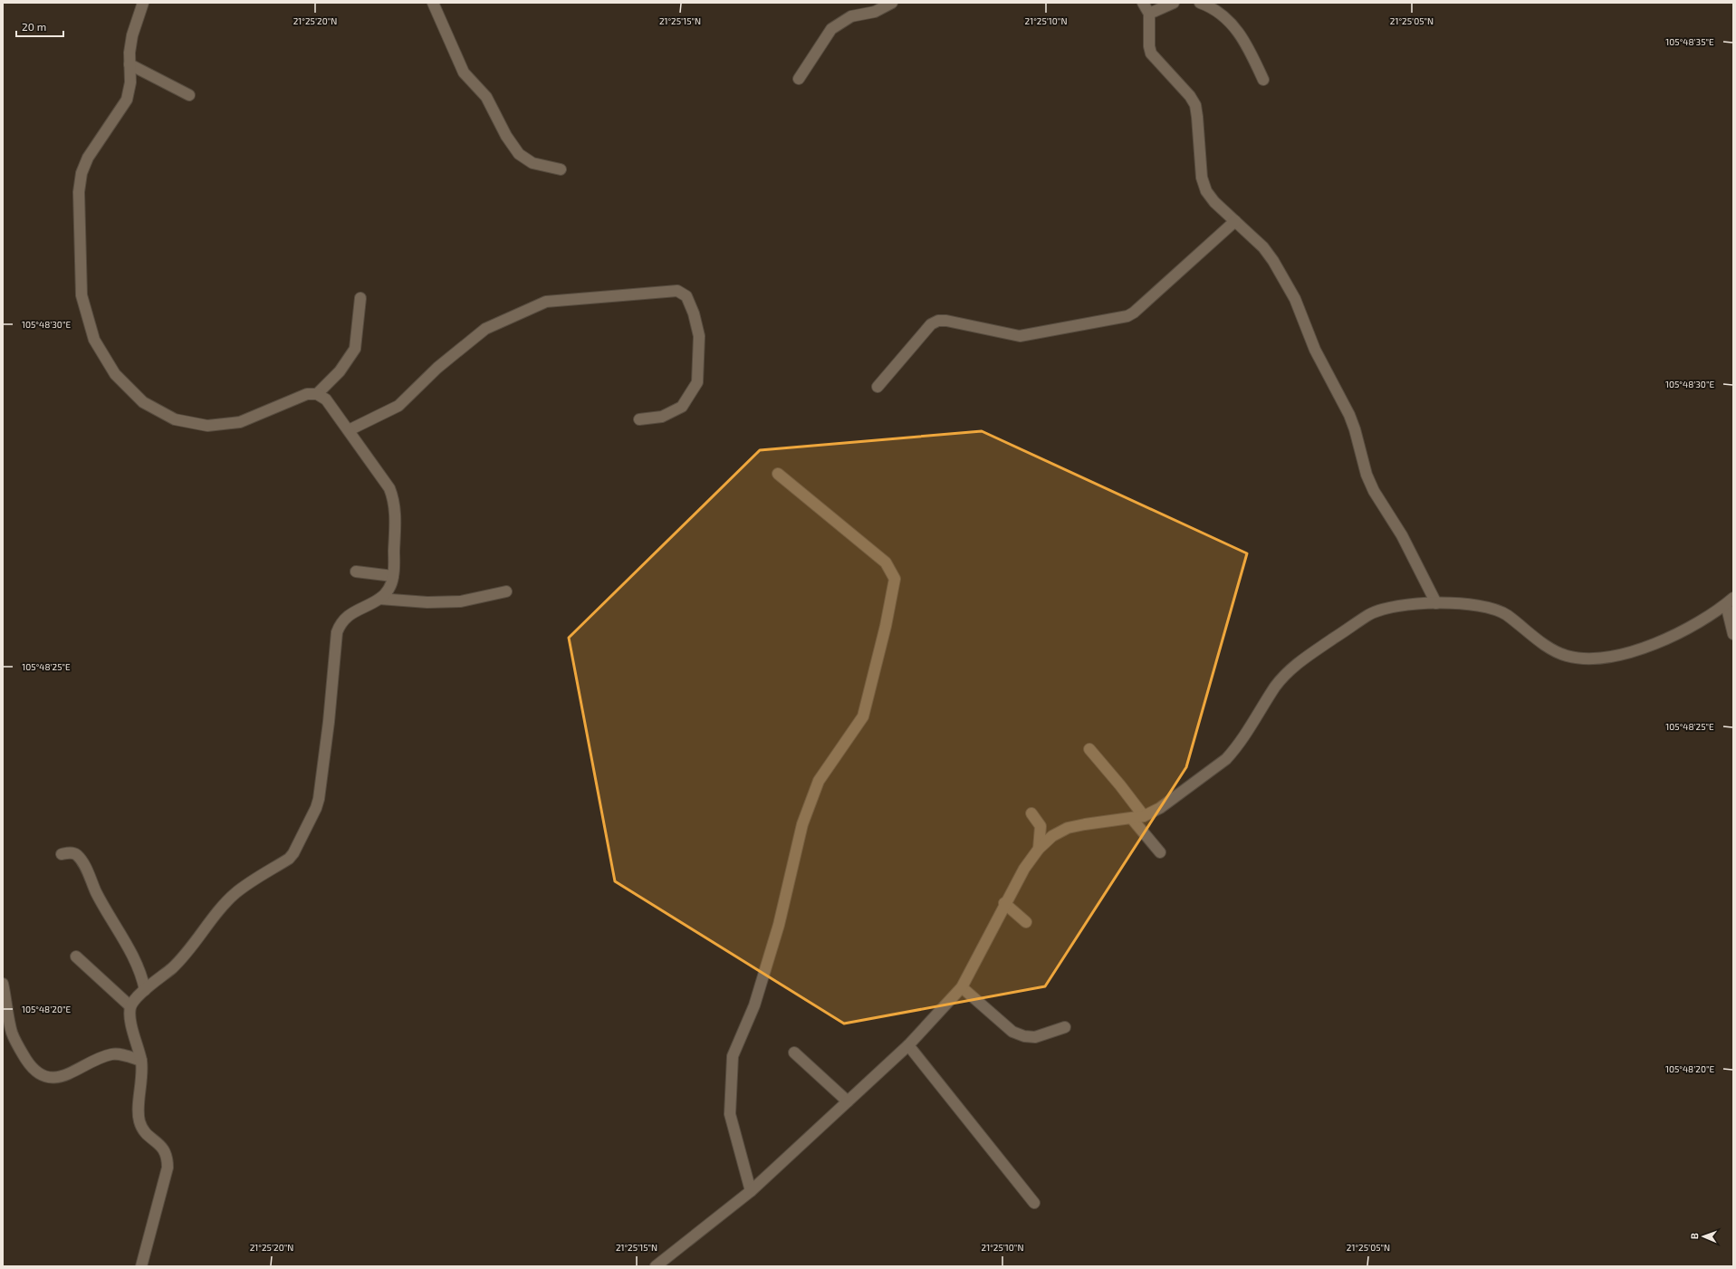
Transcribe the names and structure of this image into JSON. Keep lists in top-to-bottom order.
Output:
{
  "scale_bar": "20 m",
  "north": "left",
  "coordinates": [
    "21°25'20\"N",
    "21°25'15\"N",
    "21°25'10\"N",
    "21°25'05\"N",
    "105°48'35\"E",
    "105°48'30\"E",
    "105°48'25\"E",
    "105°48'20\"E"
  ]
}
